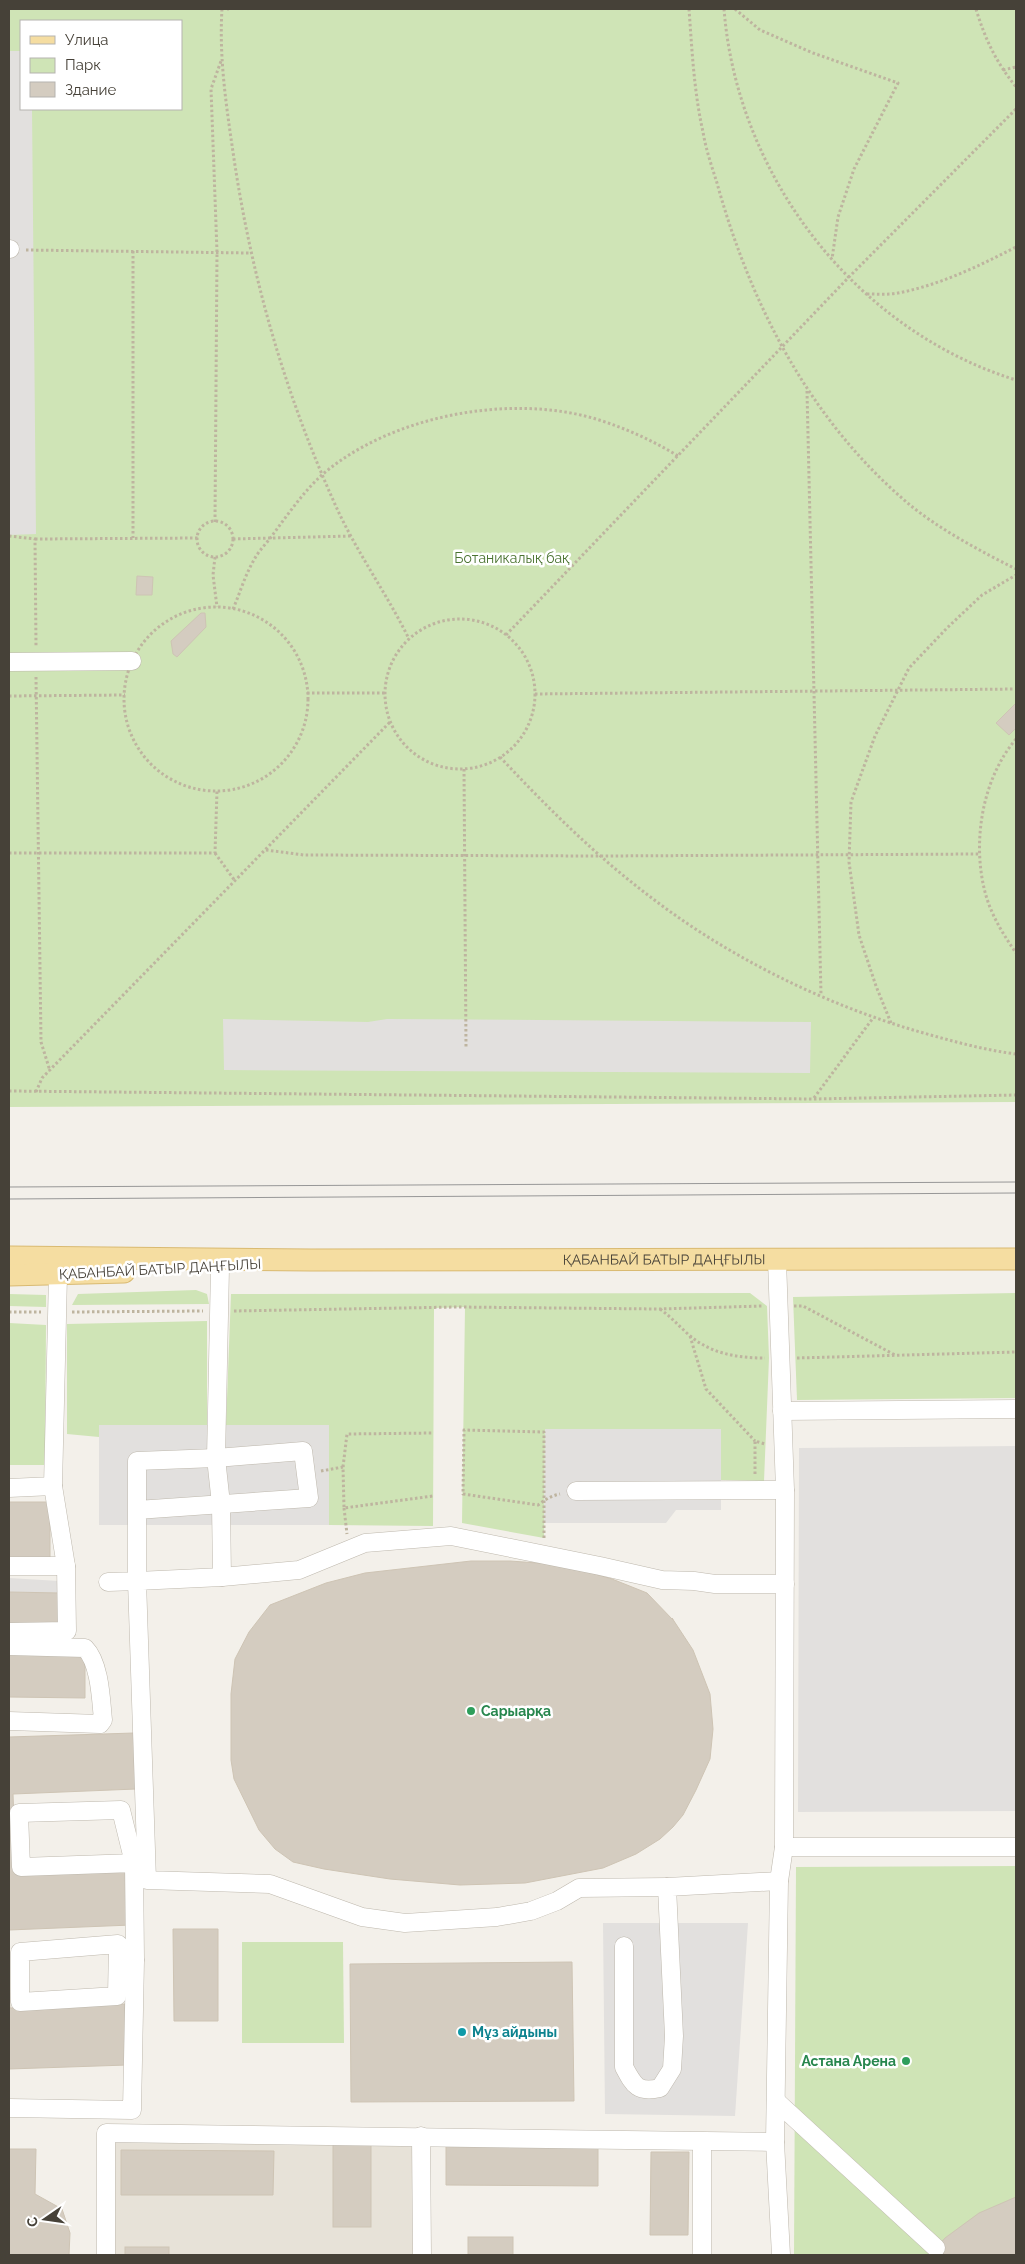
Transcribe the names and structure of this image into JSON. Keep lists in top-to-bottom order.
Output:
{
  "streets": {
    "main road": ["ҚАБАНБАЙ БАТЫР ДАҢҒЫЛЫ"]
  },
  "parks": ["Ботаникалық бақ"],
  "places": ["Сарыарқа", "Мұз айдыны", "Астана Арена"],
  "legend": ["Улица", "Парк", "Здание"],
  "north": "left"
}
